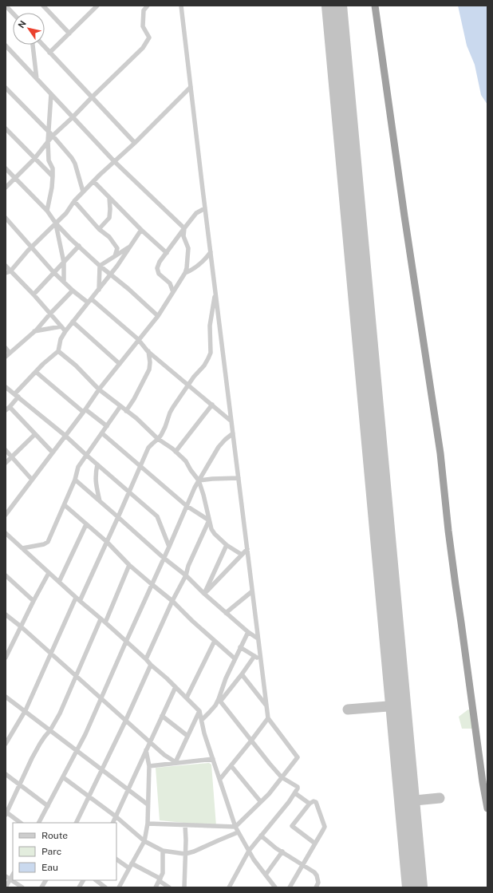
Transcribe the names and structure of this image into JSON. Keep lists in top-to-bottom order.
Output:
{
  "legend": ["Route", "Parc", "Eau"],
  "north": "top left"
}
